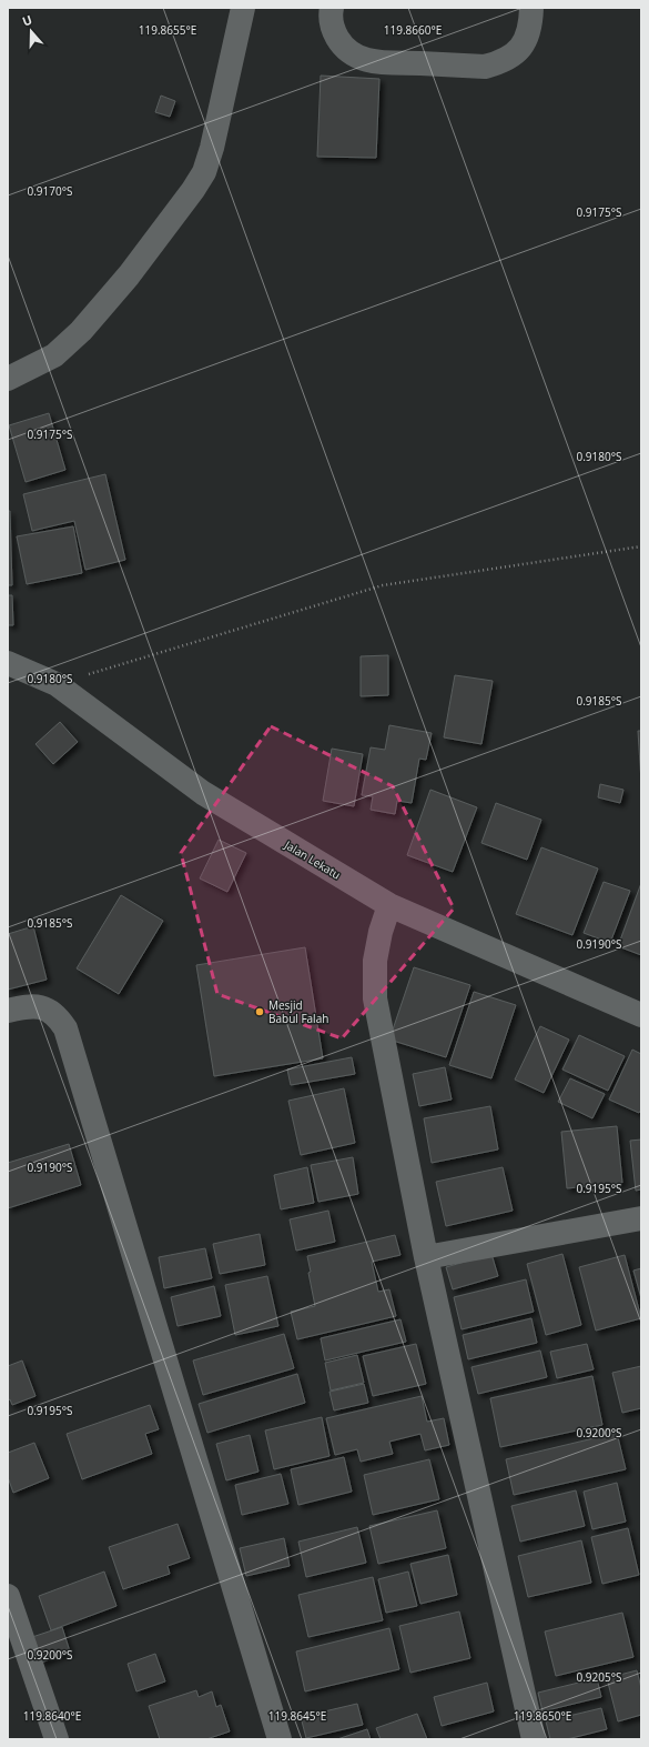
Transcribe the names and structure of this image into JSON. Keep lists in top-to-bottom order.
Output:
{
  "streets": {
    "street": ["Jalan Lekatu"]
  },
  "places": ["Mesjid Babul Falah"],
  "north": "top",
  "coordinates": [
    "119.8655°E",
    "119.8660°E",
    "0.9170°S",
    "0.9175°S",
    "0.9180°S",
    "0.9185°S",
    "0.9190°S",
    "0.9195°S",
    "0.9200°S",
    "0.9205°S",
    "119.8640°E",
    "119.8645°E",
    "119.8650°E"
  ]
}
